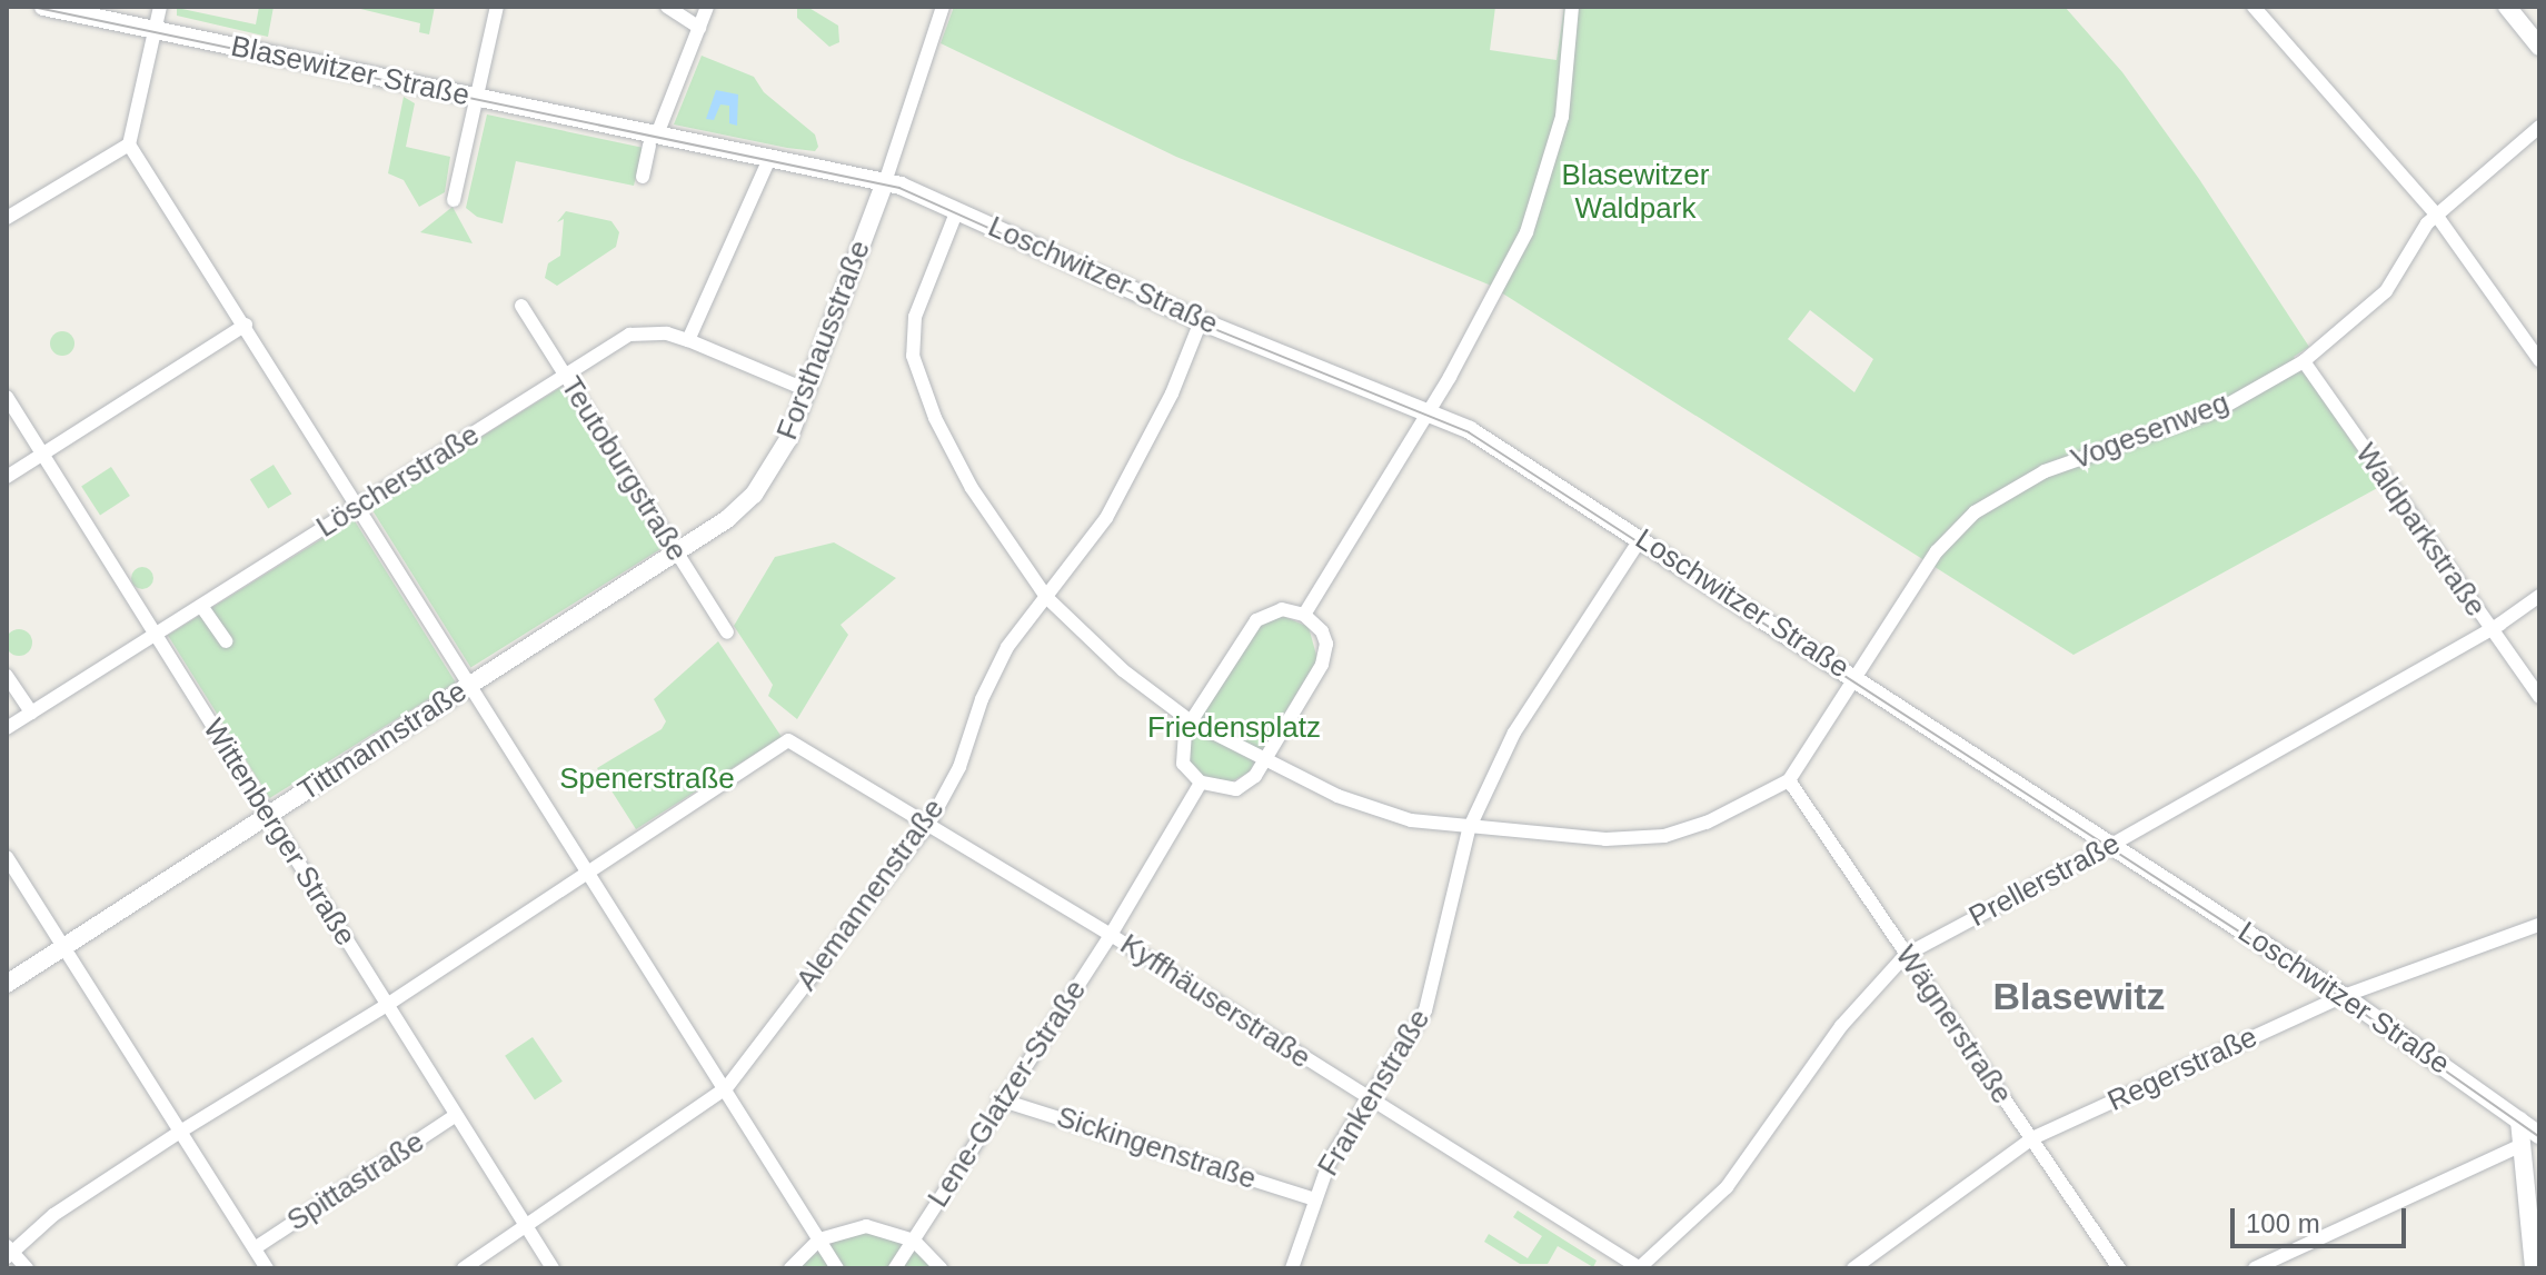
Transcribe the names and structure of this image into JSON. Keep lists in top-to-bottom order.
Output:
{
  "streets": {
    "street": [
      "Blasewitzer Straße",
      "Loschwitzer Straße",
      "Forsthausstraße",
      "Vogesenweg",
      "Teutoburgstraße",
      "Löscherstraße",
      "Waldparkstraße",
      "Tittmannstraße",
      "Wittenberger Straße",
      "Prellerstraße",
      "Alemannenstraße",
      "Kyffhäuserstraße",
      "Wägnerstraße",
      "Regerstraße",
      "Frankenstraße",
      "Lene-Glatzer-Straße",
      "Sickingenstraße",
      "Spittastraße"
    ]
  },
  "crossings": [
    ["Blasewitzer Straße", "Loschwitzer Straße"],
    ["Loschwitzer Straße", "Forsthausstraße"],
    ["Loschwitzer Straße", "Vogesenweg"],
    ["Loschwitzer Straße", "Prellerstraße"],
    ["Loschwitzer Straße", "Alemannenstraße"],
    ["Loschwitzer Straße", "Regerstraße"],
    ["Loschwitzer Straße", "Frankenstraße"],
    ["Forsthausstraße", "Löscherstraße"],
    ["Forsthausstraße", "Tittmannstraße"],
    ["Vogesenweg", "Waldparkstraße"],
    ["Vogesenweg", "Wägnerstraße"],
    ["Teutoburgstraße", "Löscherstraße"],
    ["Teutoburgstraße", "Tittmannstraße"],
    ["Löscherstraße", "Wittenberger Straße"],
    ["Waldparkstraße", "Prellerstraße"],
    ["Tittmannstraße", "Wittenberger Straße"],
    ["Wittenberger Straße", "Alemannenstraße"],
    ["Wittenberger Straße", "Spittastraße"],
    ["Prellerstraße", "Kyffhäuserstraße"],
    ["Prellerstraße", "Wägnerstraße"],
    ["Alemannenstraße", "Kyffhäuserstraße"],
    ["Kyffhäuserstraße", "Frankenstraße"],
    ["Kyffhäuserstraße", "Lene-Glatzer-Straße"],
    ["Wägnerstraße", "Regerstraße"],
    ["Frankenstraße", "Sickingenstraße"],
    ["Lene-Glatzer-Straße", "Sickingenstraße"]
  ],
  "districts": ["Blasewitz"],
  "parks": ["Blasewitzer Waldpark", "Friedensplatz", "Spenerstraße"],
  "scale_bar": "100 m"
}
